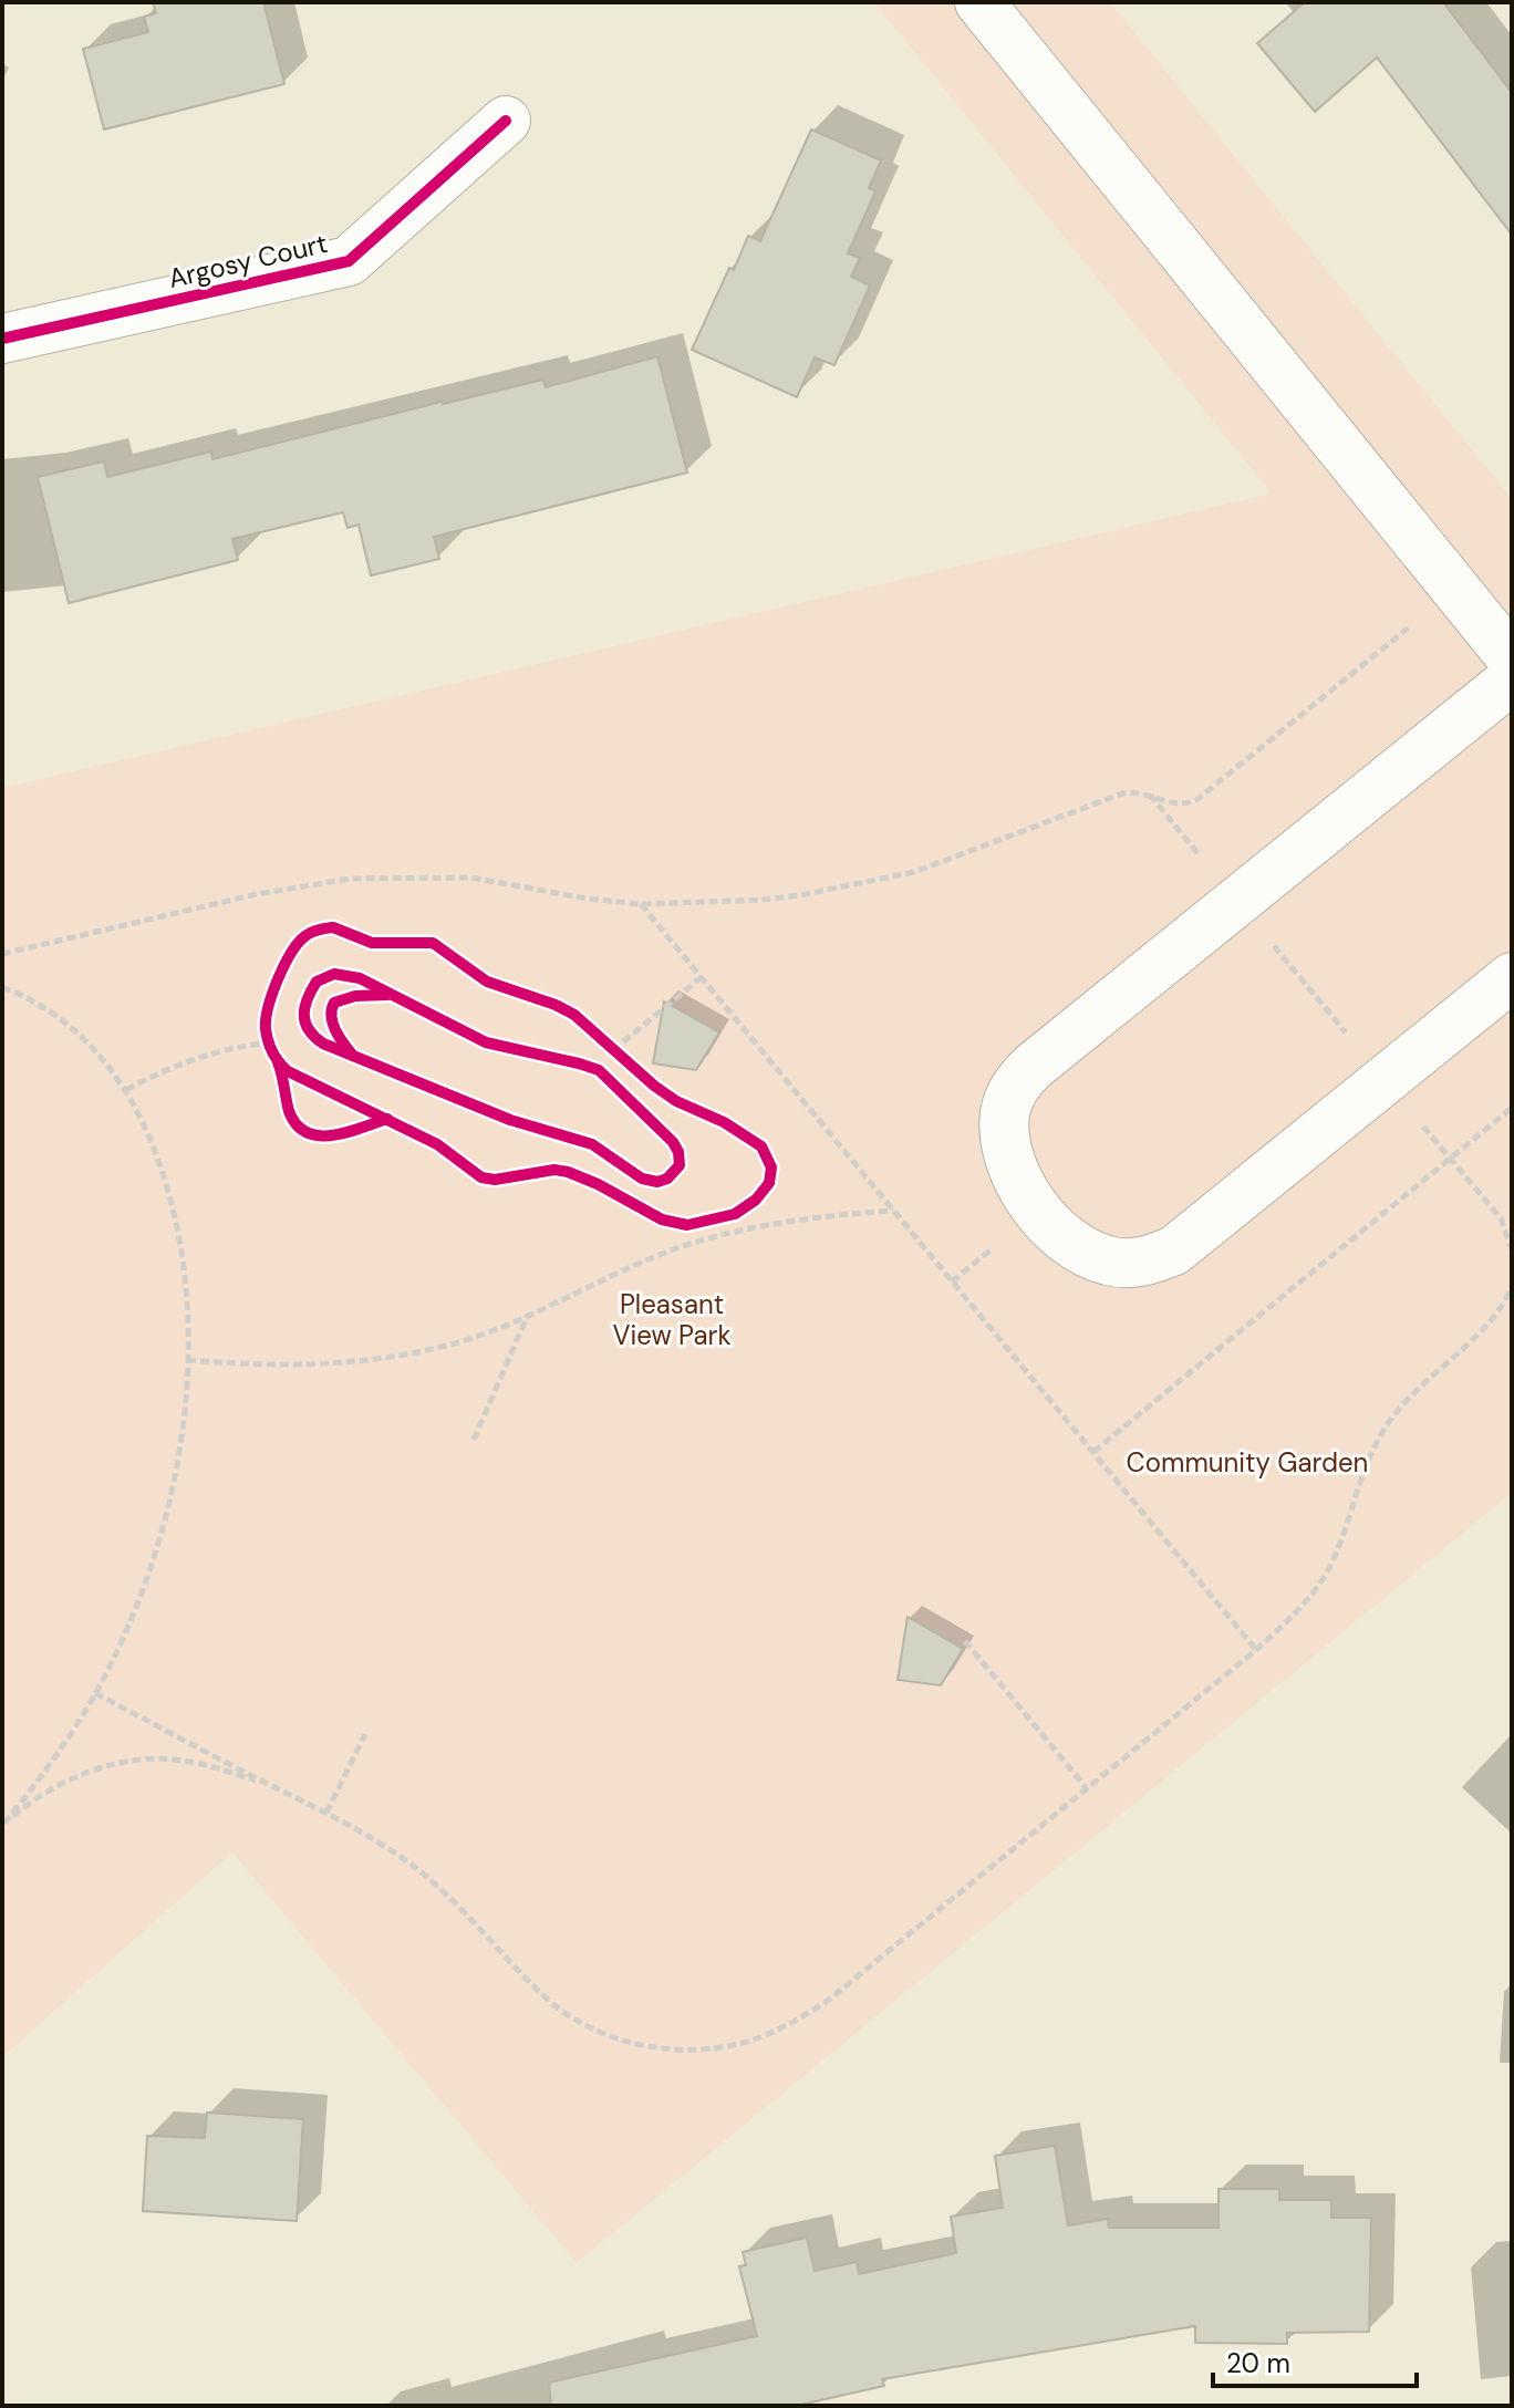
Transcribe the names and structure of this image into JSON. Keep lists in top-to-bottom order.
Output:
{
  "streets": {
    "street": ["Argosy Court"]
  },
  "parks": ["Pleasant View Park", "Community Garden"],
  "scale_bar": "20 m"
}
